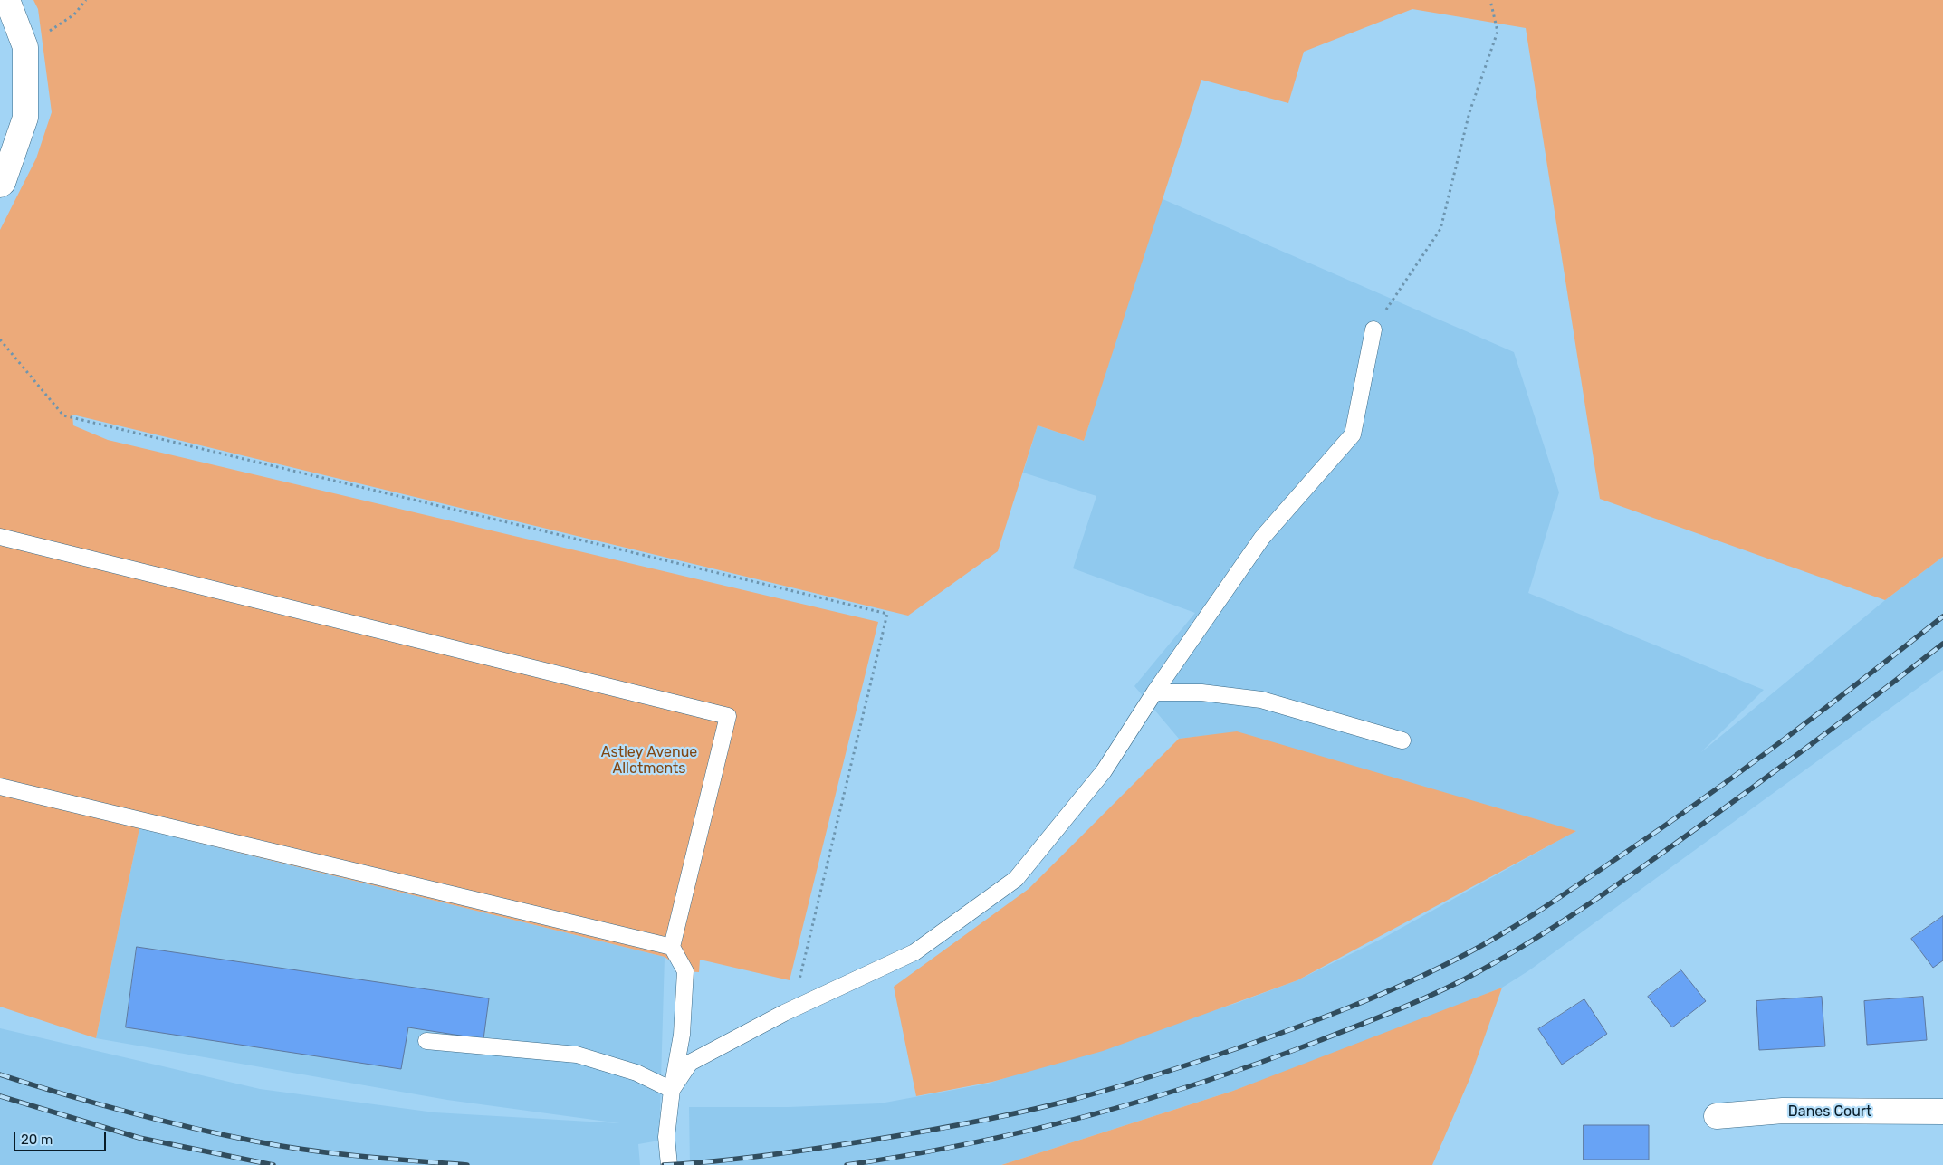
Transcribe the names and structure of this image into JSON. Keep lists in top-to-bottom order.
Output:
{
  "streets": {
    "street": ["Danes Court"]
  },
  "parks": ["Astley Avenue Allotments"],
  "scale_bar": "20 m"
}
